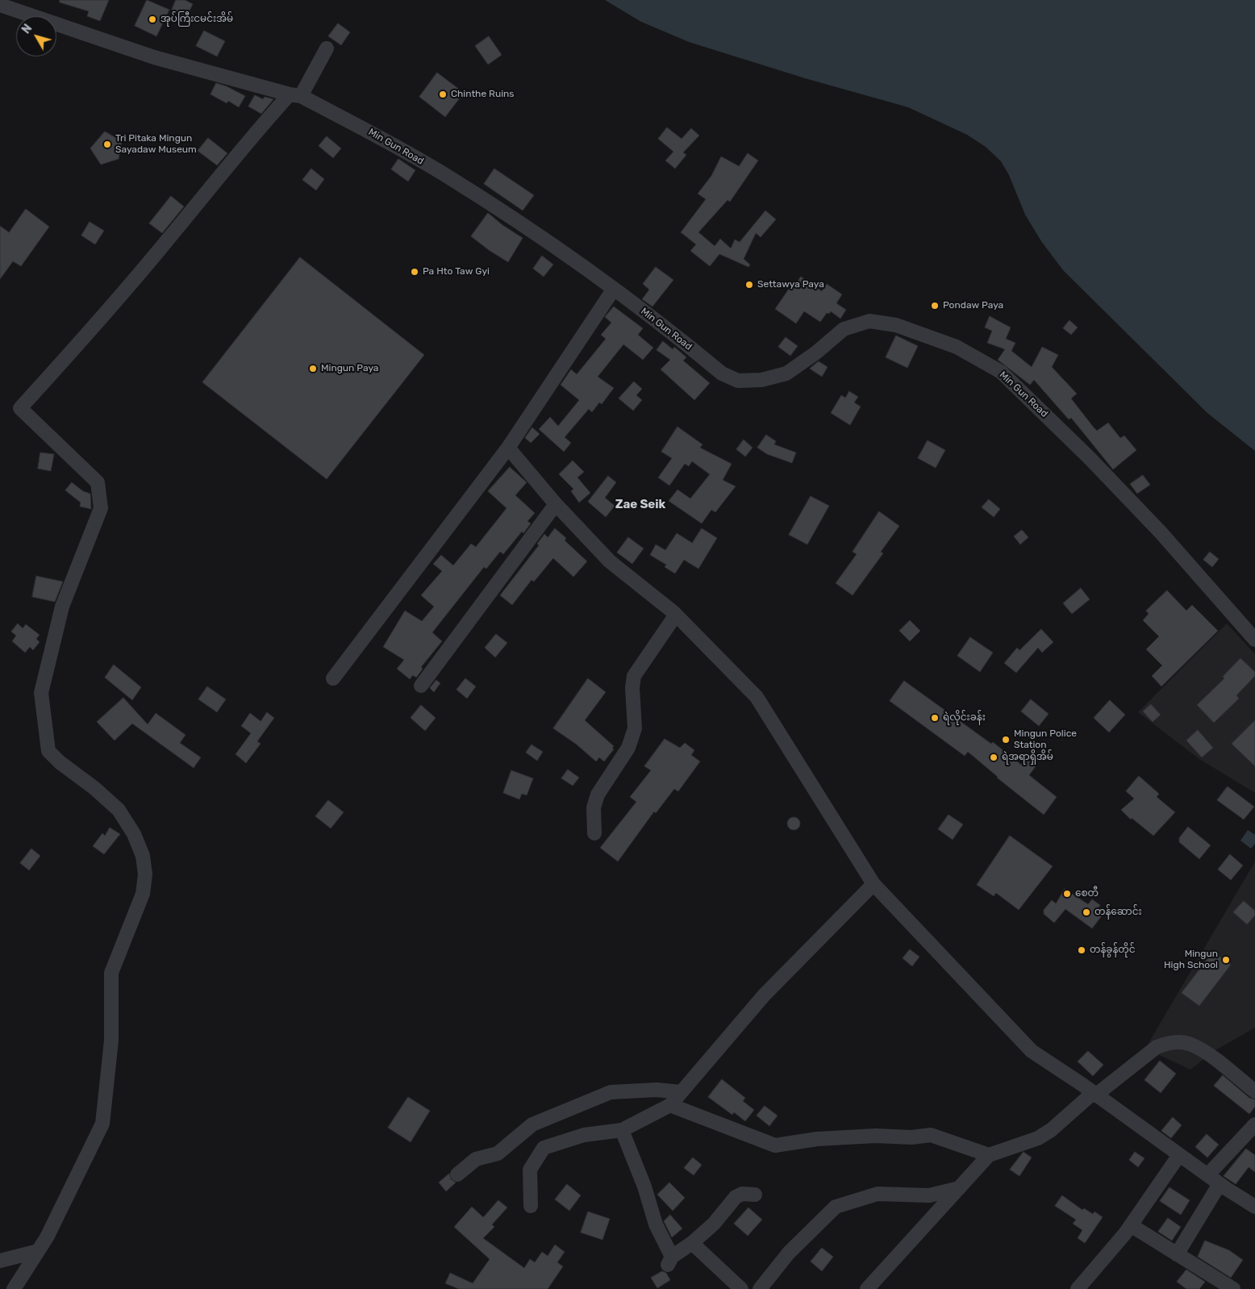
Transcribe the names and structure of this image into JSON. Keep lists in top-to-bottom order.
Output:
{
  "streets": {
    "street": ["Min Gun Road"]
  },
  "districts": ["Zae Seik"],
  "places": [
    "အုပ်ကြီးငမင်းအိမ်",
    "Chinthe Ruins",
    "Tri Pitaka Mingun Sayadaw Museum",
    "Pa Hto Taw Gyi",
    "Settawya Paya",
    "Pondaw Paya",
    "Mingun Paya",
    "ရဲလိုင်းခန်း",
    "Mingun Police Station",
    "ရဲအရာရှိအိမ်",
    "စေတီ",
    "တန်ဆောင်း",
    "တန်ခွန်တိုင်",
    "Mingun High School"
  ],
  "north": "top left"
}
